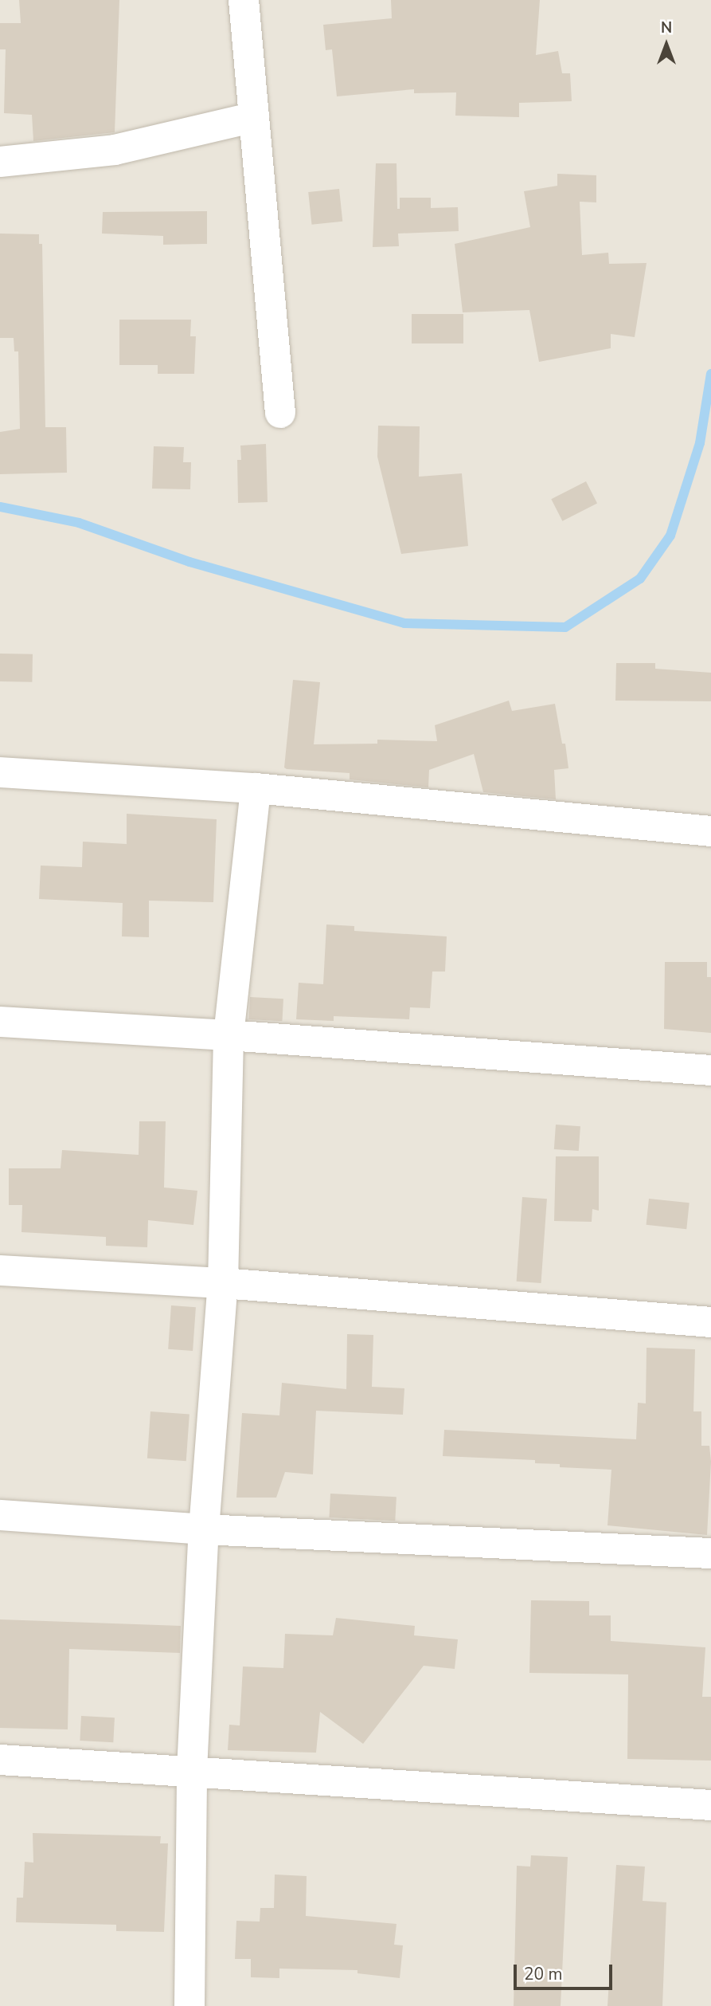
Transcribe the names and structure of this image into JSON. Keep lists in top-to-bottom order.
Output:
{
  "scale_bar": "20 m",
  "north": "top"
}
